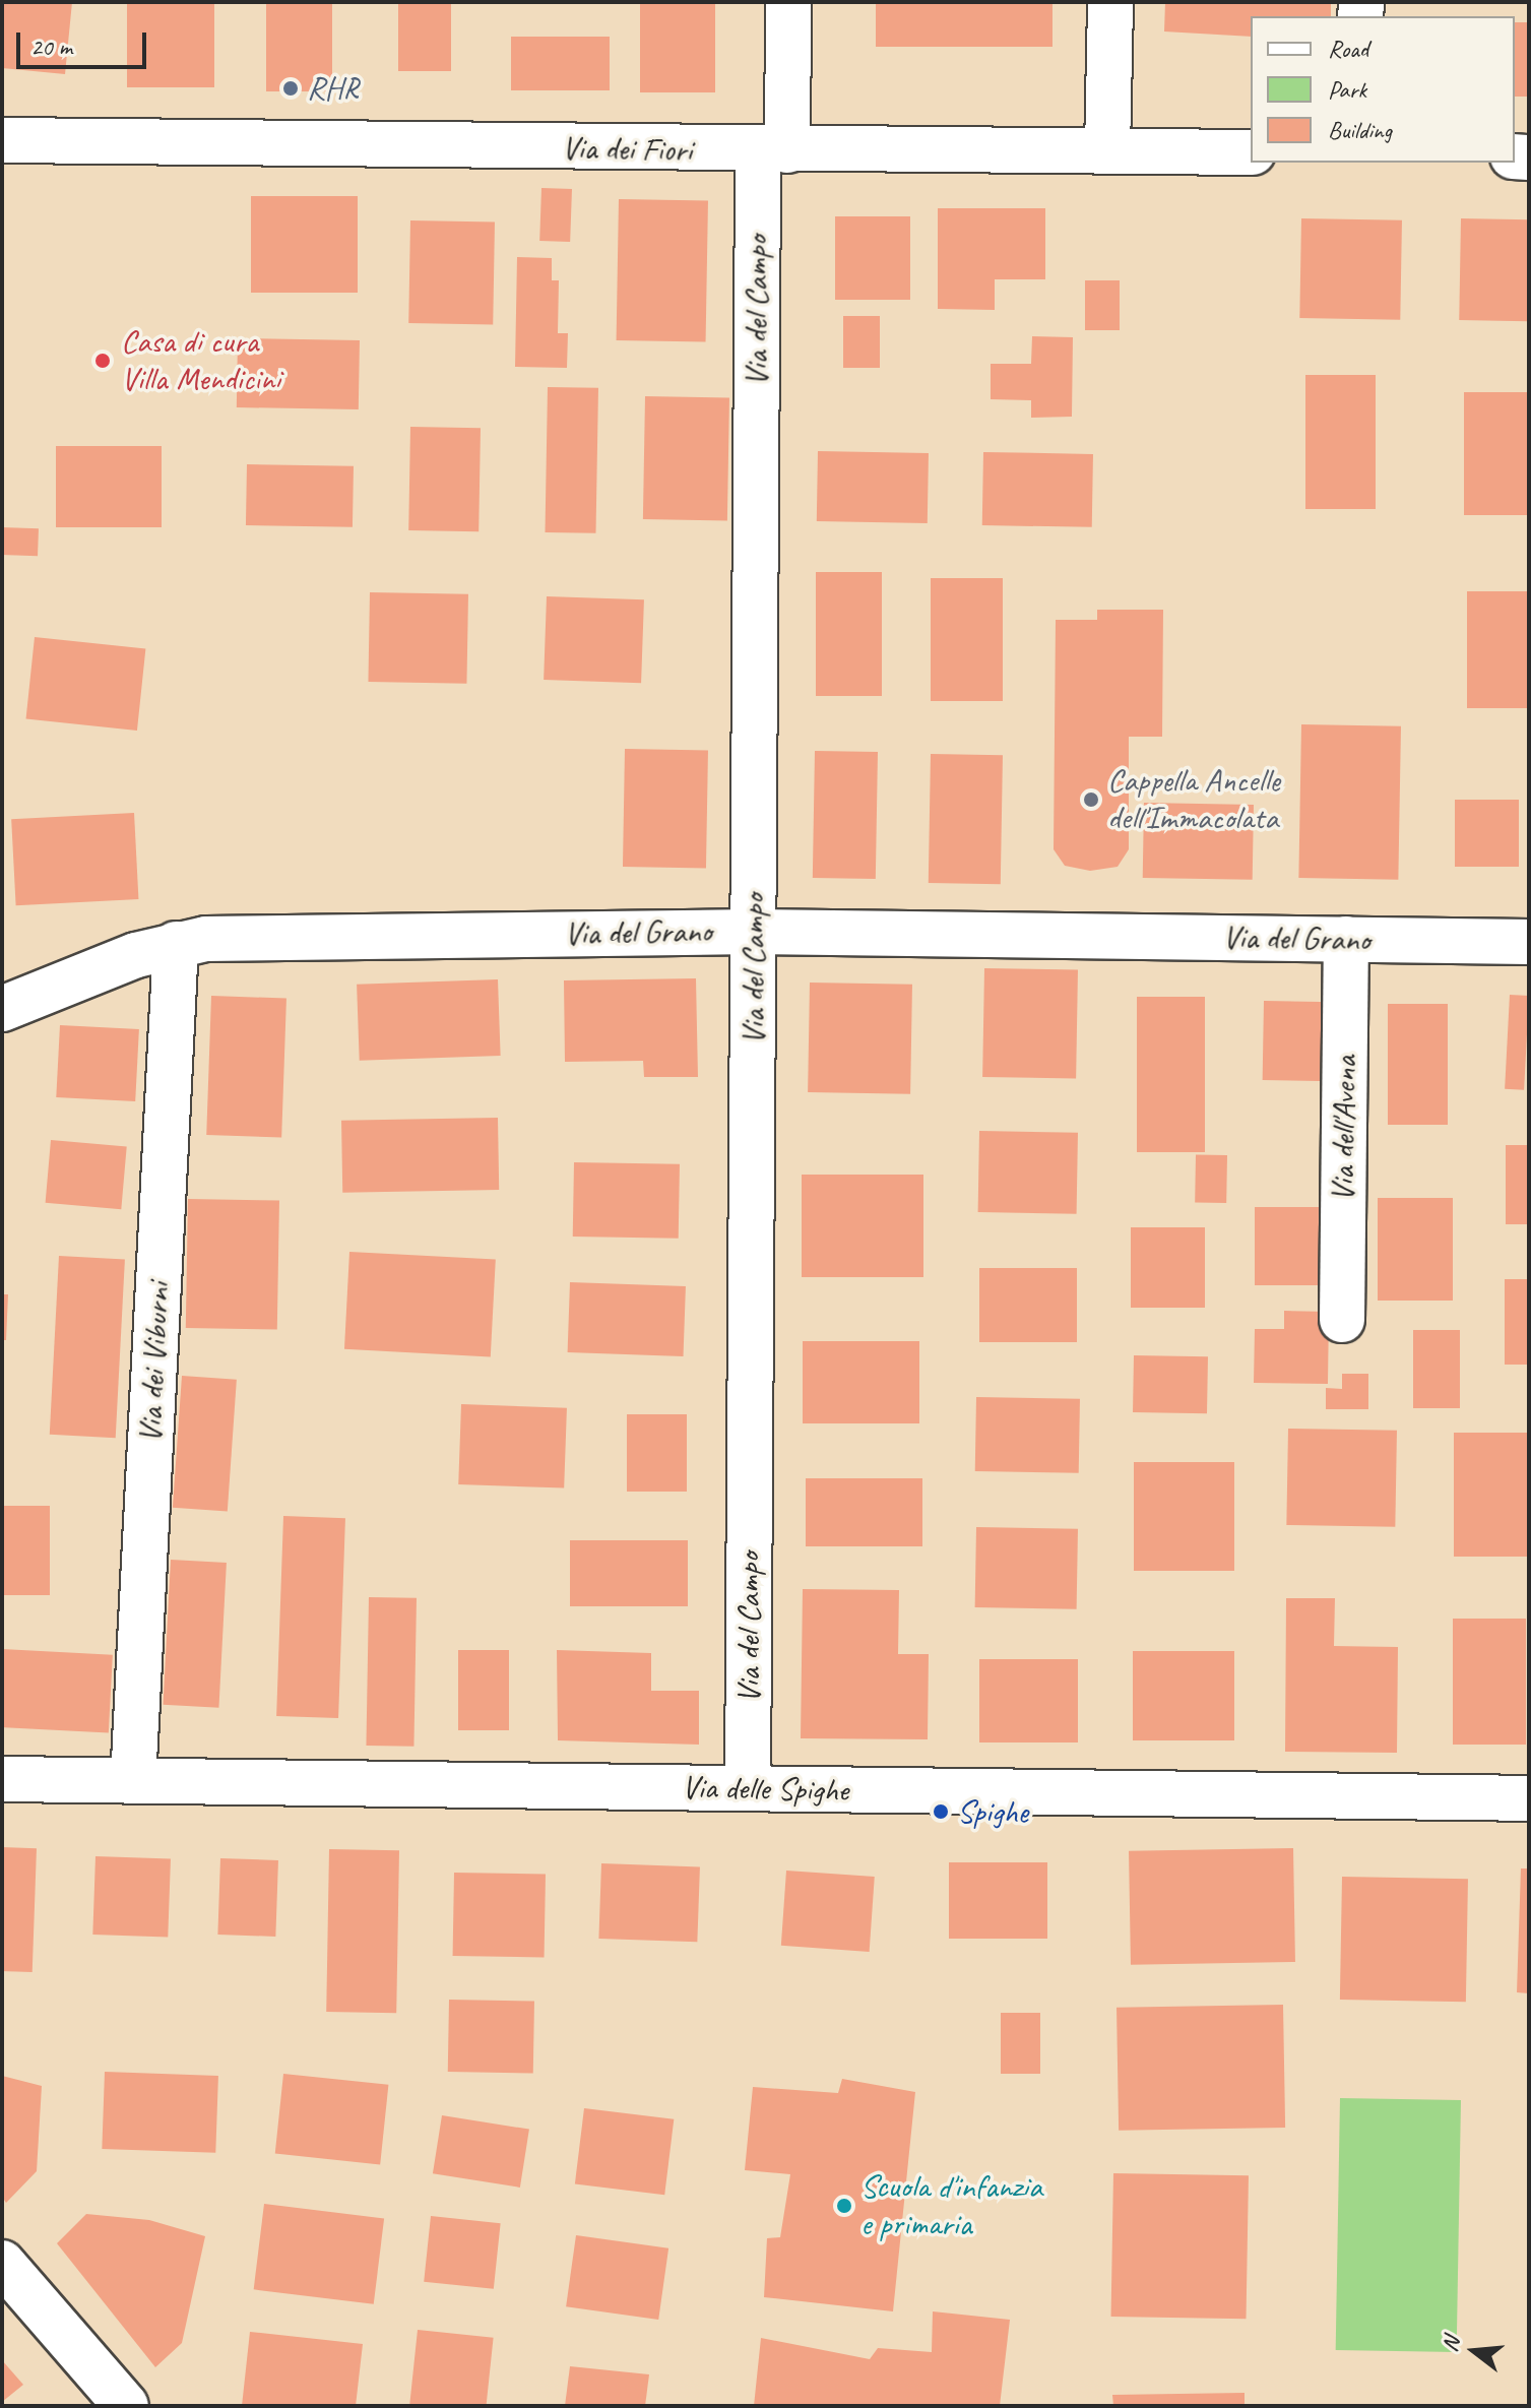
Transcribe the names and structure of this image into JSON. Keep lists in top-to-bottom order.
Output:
{
  "streets": {
    "street": [
      "Via dei Fiori",
      "Via del Campo",
      "Via del Grano",
      "Via dell'Avena",
      "Via dei Viburni",
      "Via delle Spighe"
    ]
  },
  "crossings": [
    ["Via dei Fiori", "Via del Campo"],
    ["Via del Campo", "Via del Grano"],
    ["Via del Campo", "Via delle Spighe"],
    ["Via del Grano", "Via dell'Avena"],
    ["Via del Grano", "Via dei Viburni"],
    ["Via dei Viburni", "Via delle Spighe"]
  ],
  "places": [
    "RHR",
    "Casa di cura Villa Mendicini",
    "Cappella Ancelle dell'Immacolata",
    "Spighe",
    "Scuola d'infanzia e primaria"
  ],
  "legend": ["Road", "Park", "Building"],
  "scale_bar": "20 m",
  "north": "left"
}
